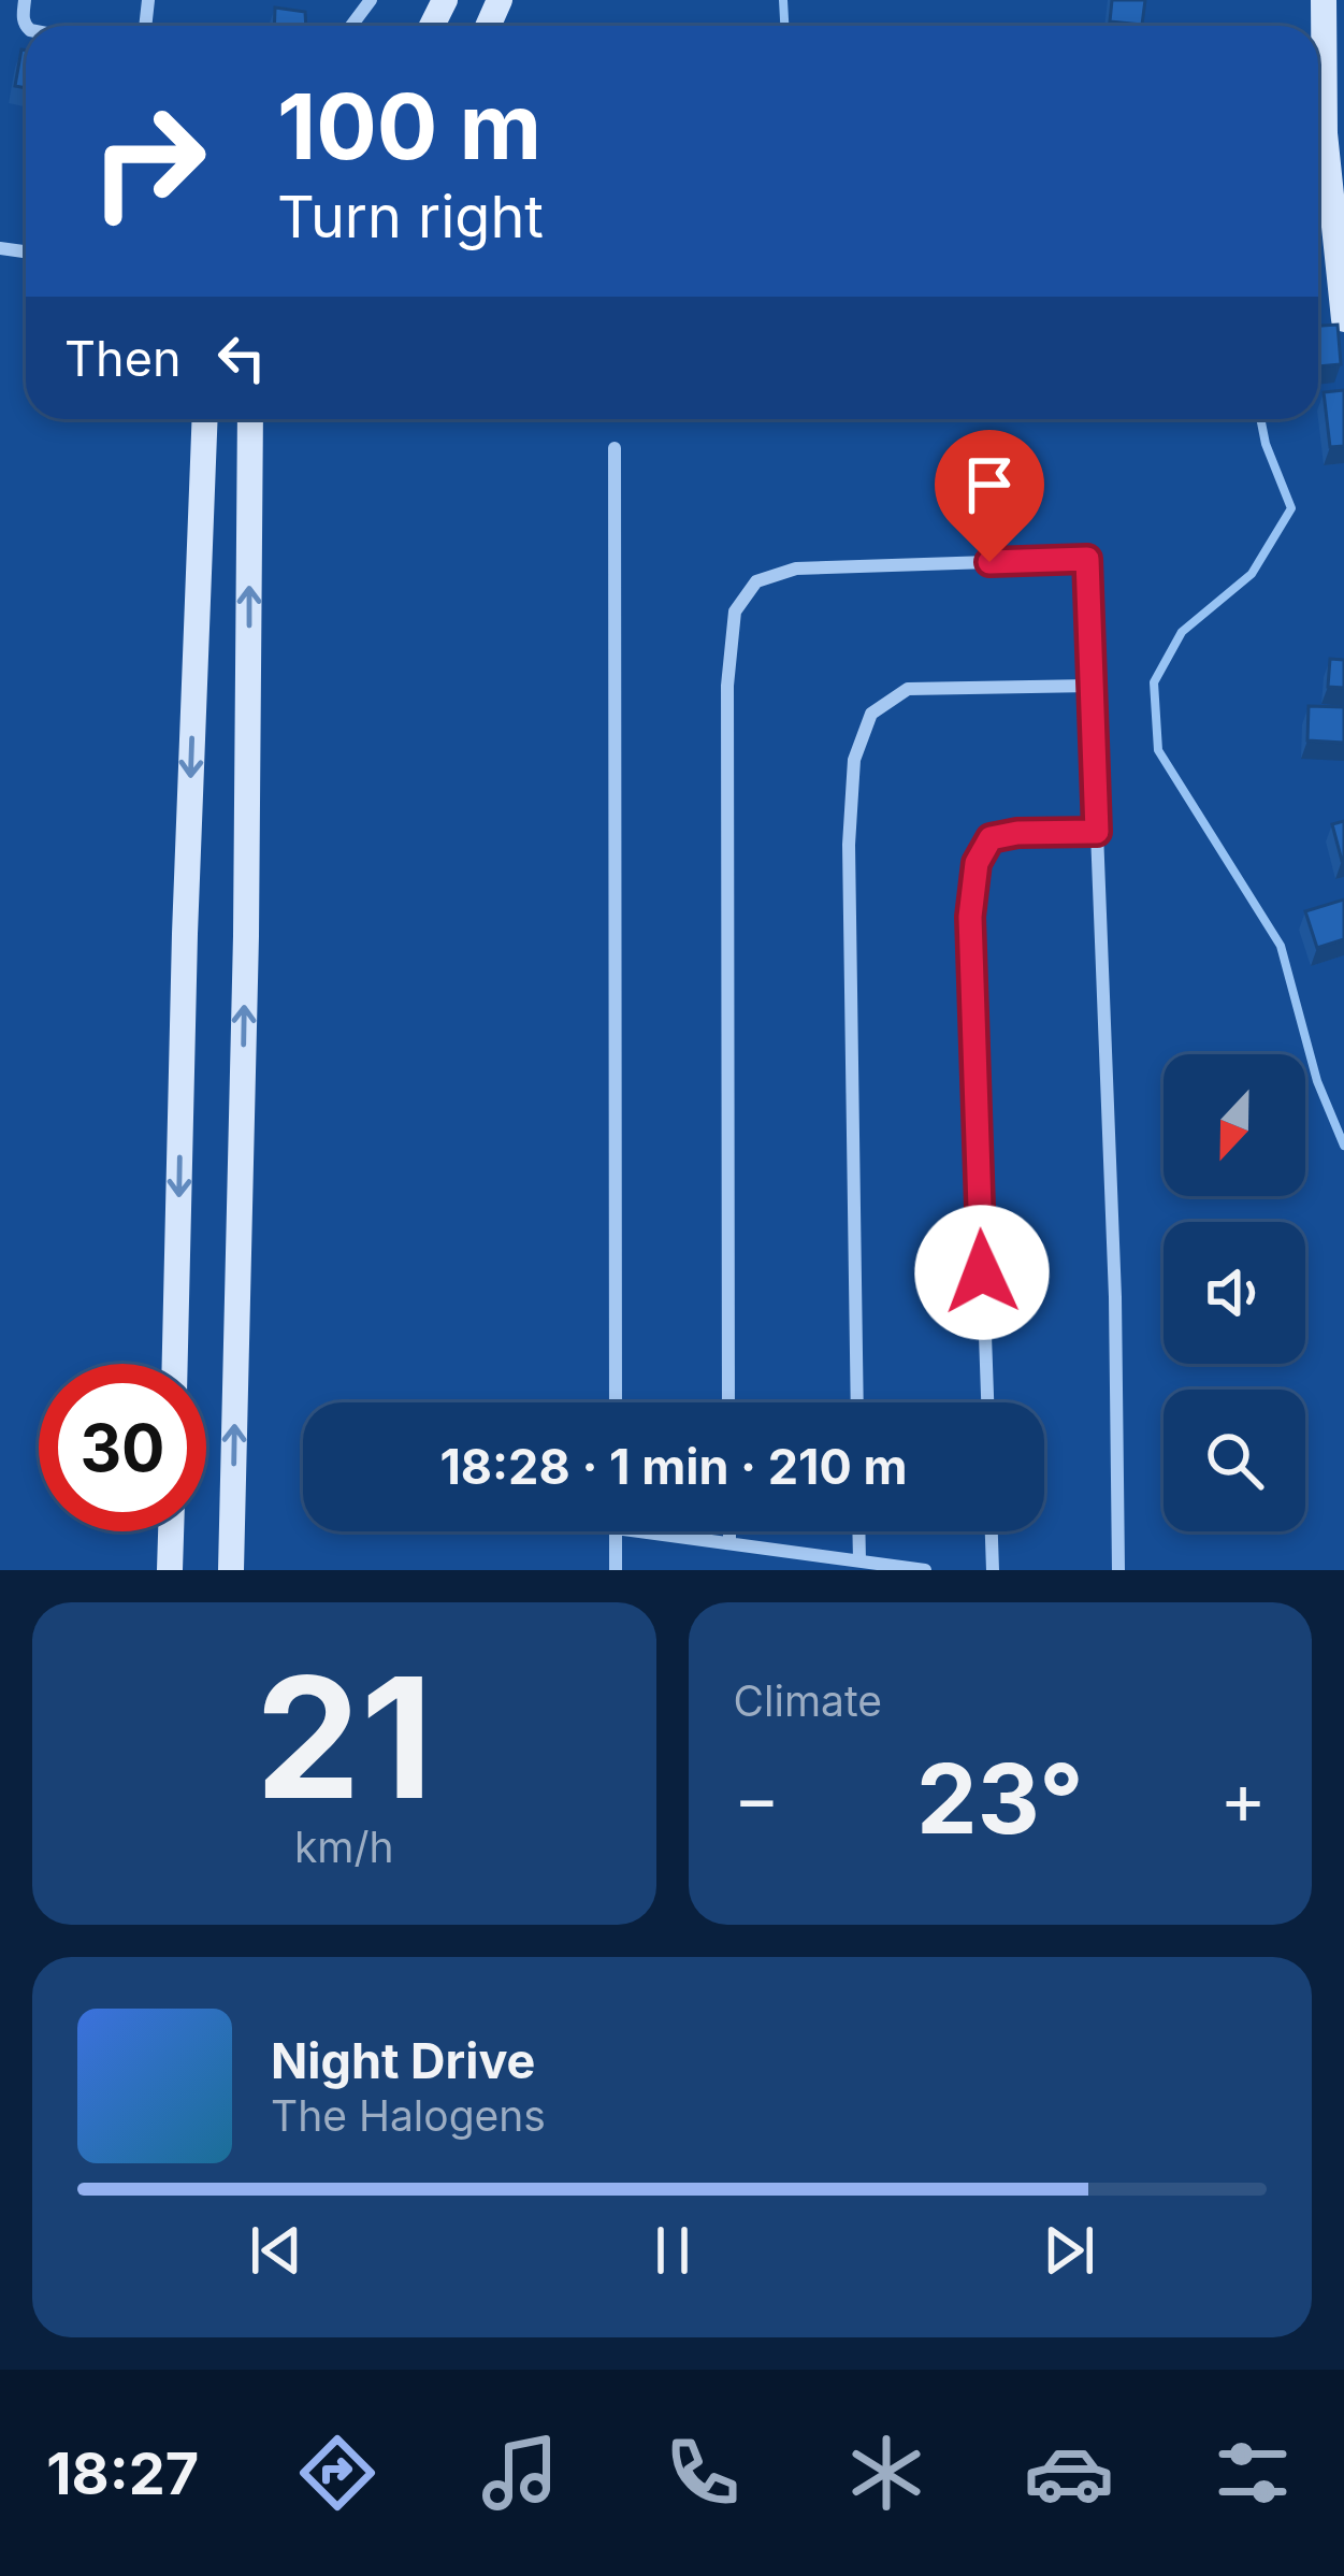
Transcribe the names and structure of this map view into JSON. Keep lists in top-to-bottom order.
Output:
{
  "north": "bottom",
  "page": {
    "turn": ["100 m", "Turn right"],
    "then": "Then",
    "limit": "30",
    "trip": "18:28 · 1 min · 210 m",
    "tile": [
      ["21", "km/h"],
      "Climate"
    ],
    "heat": ["−", "23°", "+"],
    "song": ["Night Drive", "The Halogens"],
    "tabs": "18:27"
  }
}
